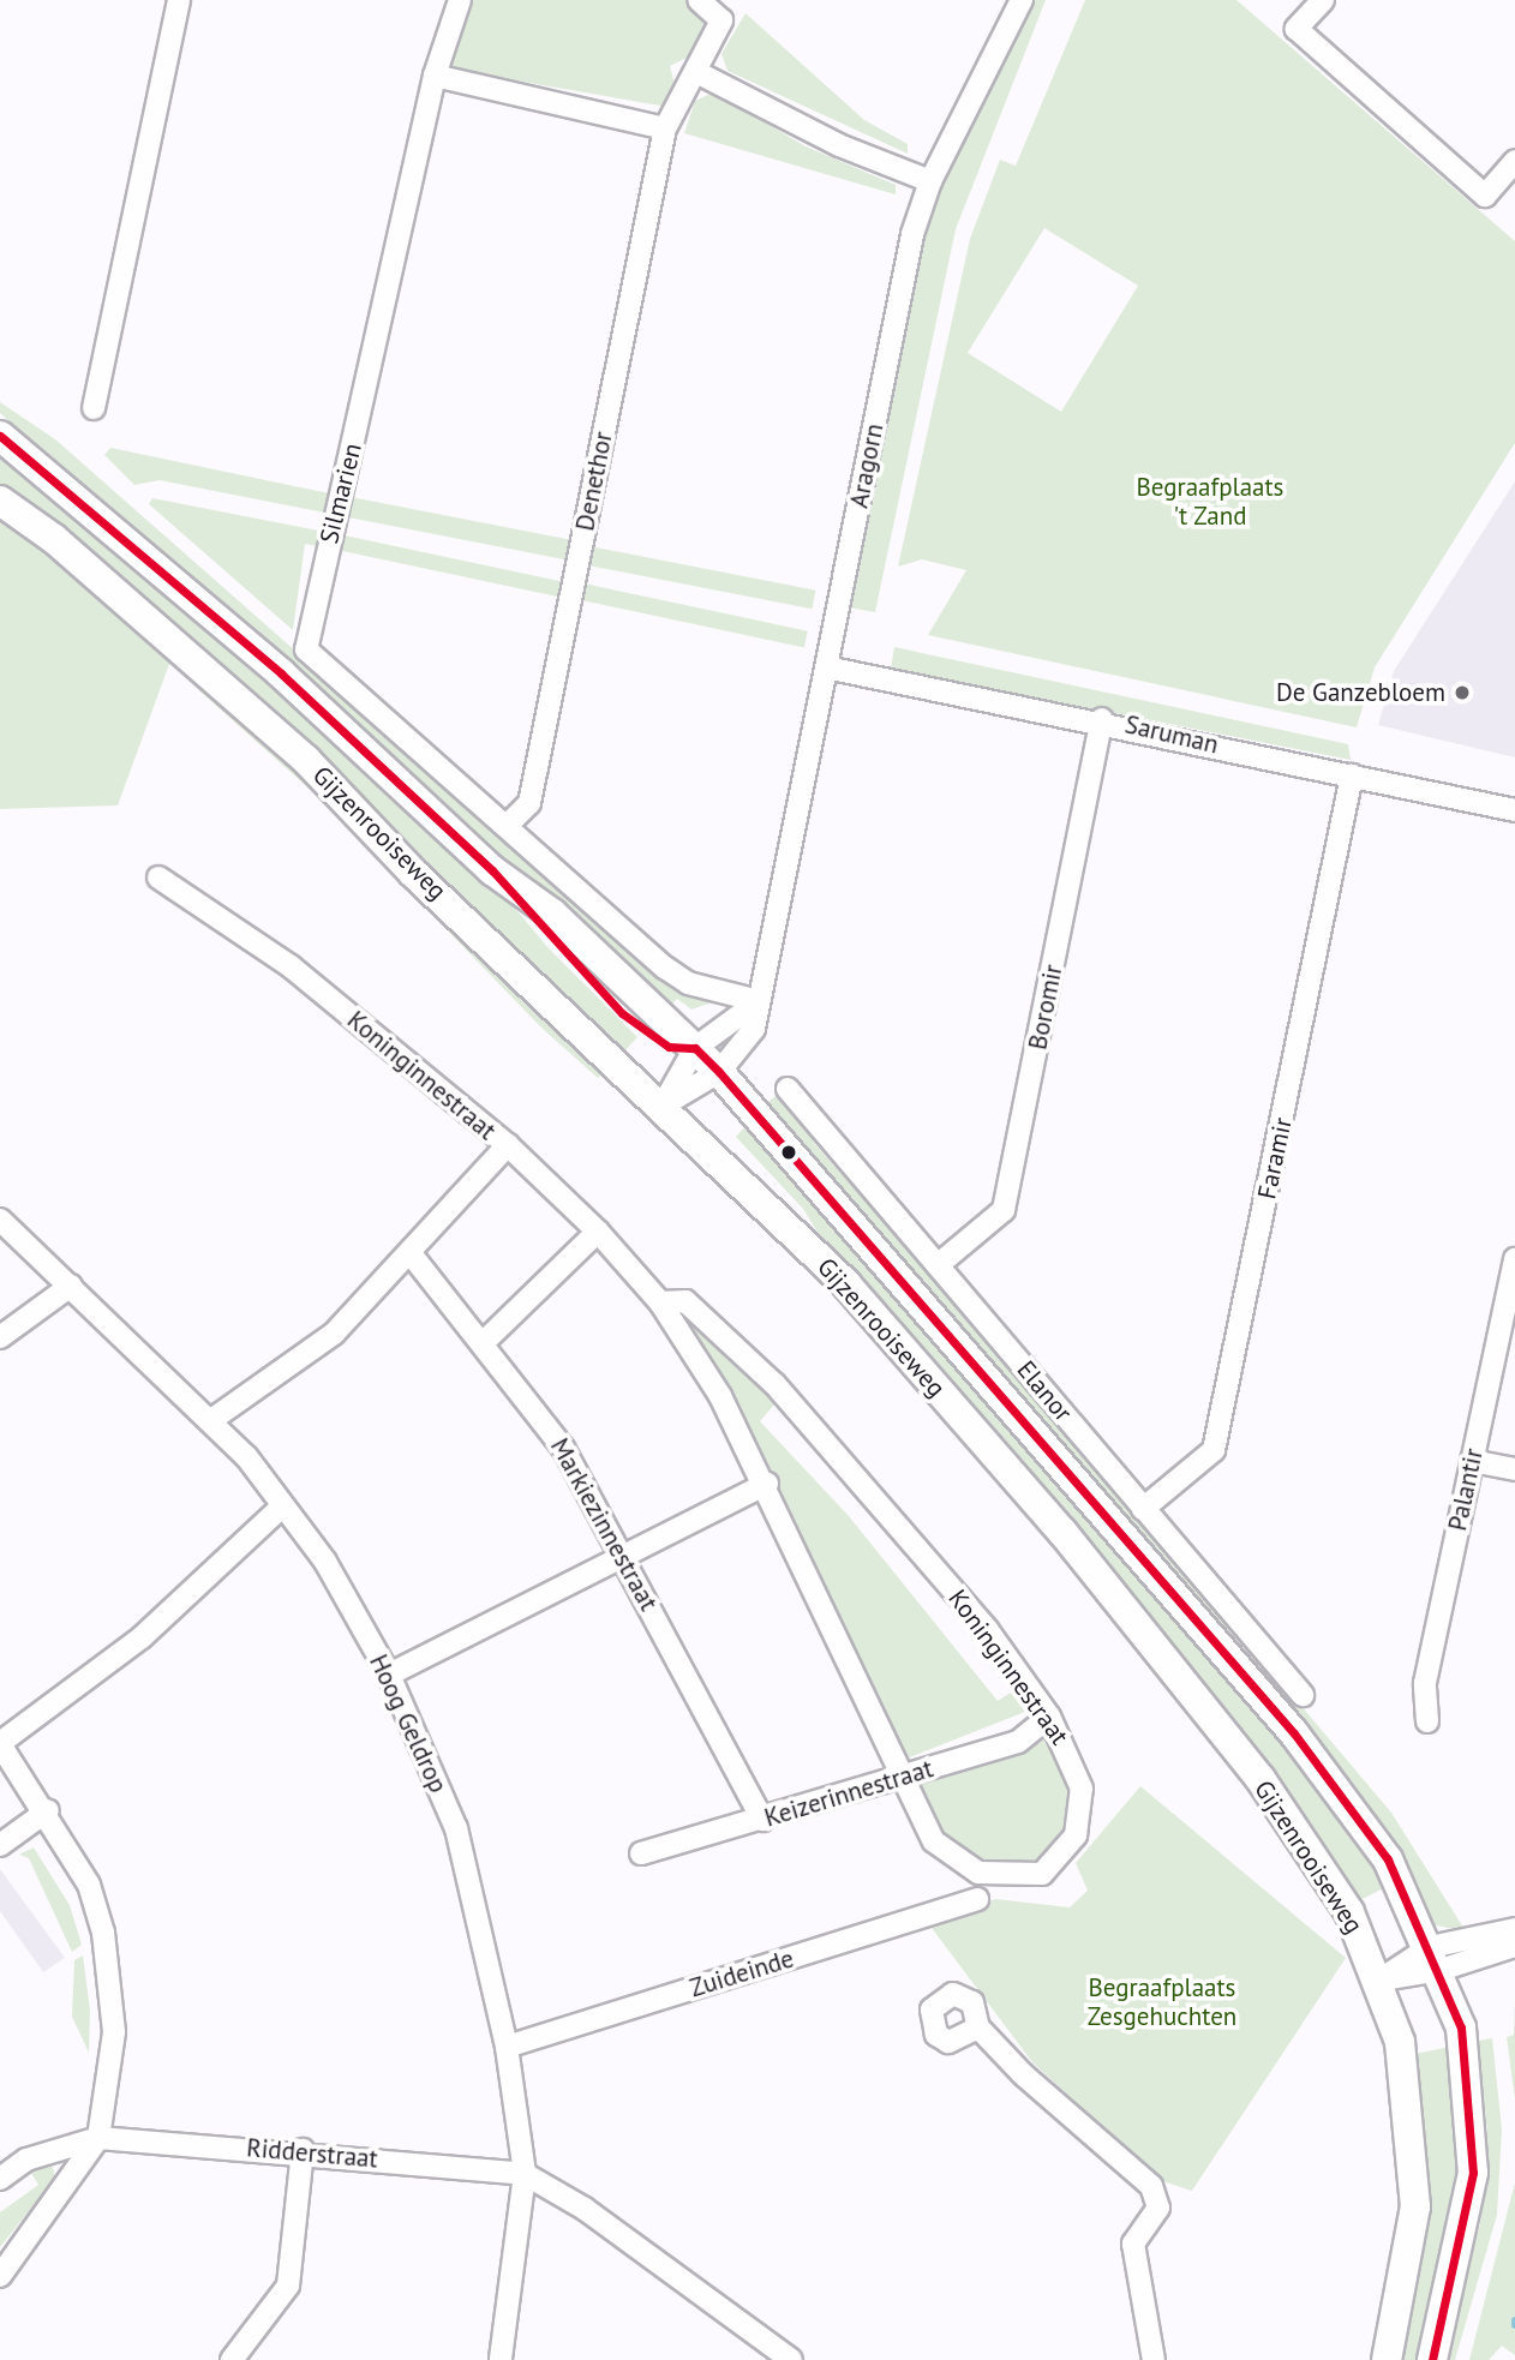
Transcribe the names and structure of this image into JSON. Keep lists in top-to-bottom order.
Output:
{
  "streets": {
    "main road": ["Gijzenrooiseweg"],
    "street": [
      "Aragorn",
      "Denethor",
      "Silmarien",
      "Saruman",
      "Boromir",
      "Koninginnestraat",
      "Faramir",
      "Elanor",
      "Palantir",
      "Markiezinnestraat",
      "Hoog Geldrop",
      "Keizerinnestraat",
      "Zuideinde",
      "Ridderstraat"
    ]
  },
  "crossings": [
    ["Aragorn", "Saruman"],
    ["Aragorn", "Gijzenrooiseweg"],
    ["Denethor", "Silmarien"],
    ["Saruman", "Boromir"],
    ["Saruman", "Faramir"],
    ["Boromir", "Elanor"],
    ["Koninginnestraat", "Keizerinnestraat"],
    ["Faramir", "Elanor"],
    ["Markiezinnestraat", "Keizerinnestraat"],
    ["Hoog Geldrop", "Zuideinde"],
    ["Hoog Geldrop", "Ridderstraat"]
  ],
  "parks": ["Begraafplaats 't Zand", "Begraafplaats Zesgehuchten"],
  "places": ["De Ganzebloem"]
}
